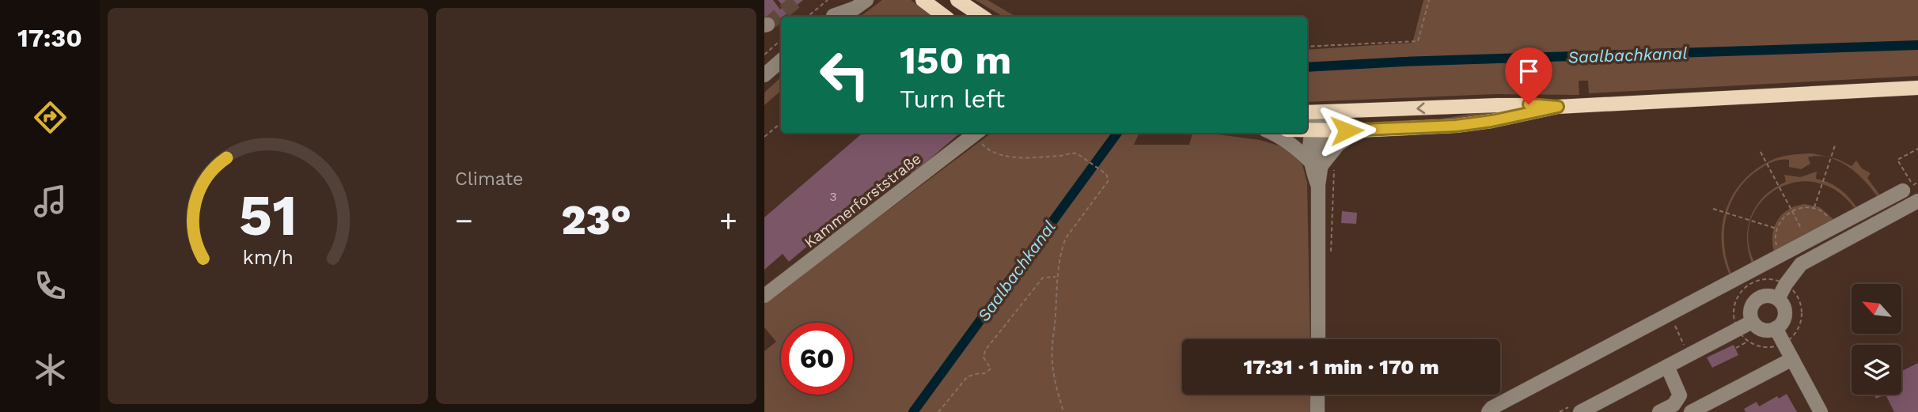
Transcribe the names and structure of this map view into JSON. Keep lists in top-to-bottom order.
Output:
{
  "streets": {
    "street": ["Kammerforststraße"]
  },
  "water": ["Saalbachkanal"],
  "house_numbers": ["3"],
  "north": "top left",
  "page": {
    "tabs": "17:30",
    "tile": "Climate",
    "turn": ["150 m", "Turn left"],
    "heat": ["−", "23°", "+"],
    "limit": "60",
    "trip": "17:31 · 1 min · 170 m",
    "gauge": ["51", "km/h"]
  }
}
